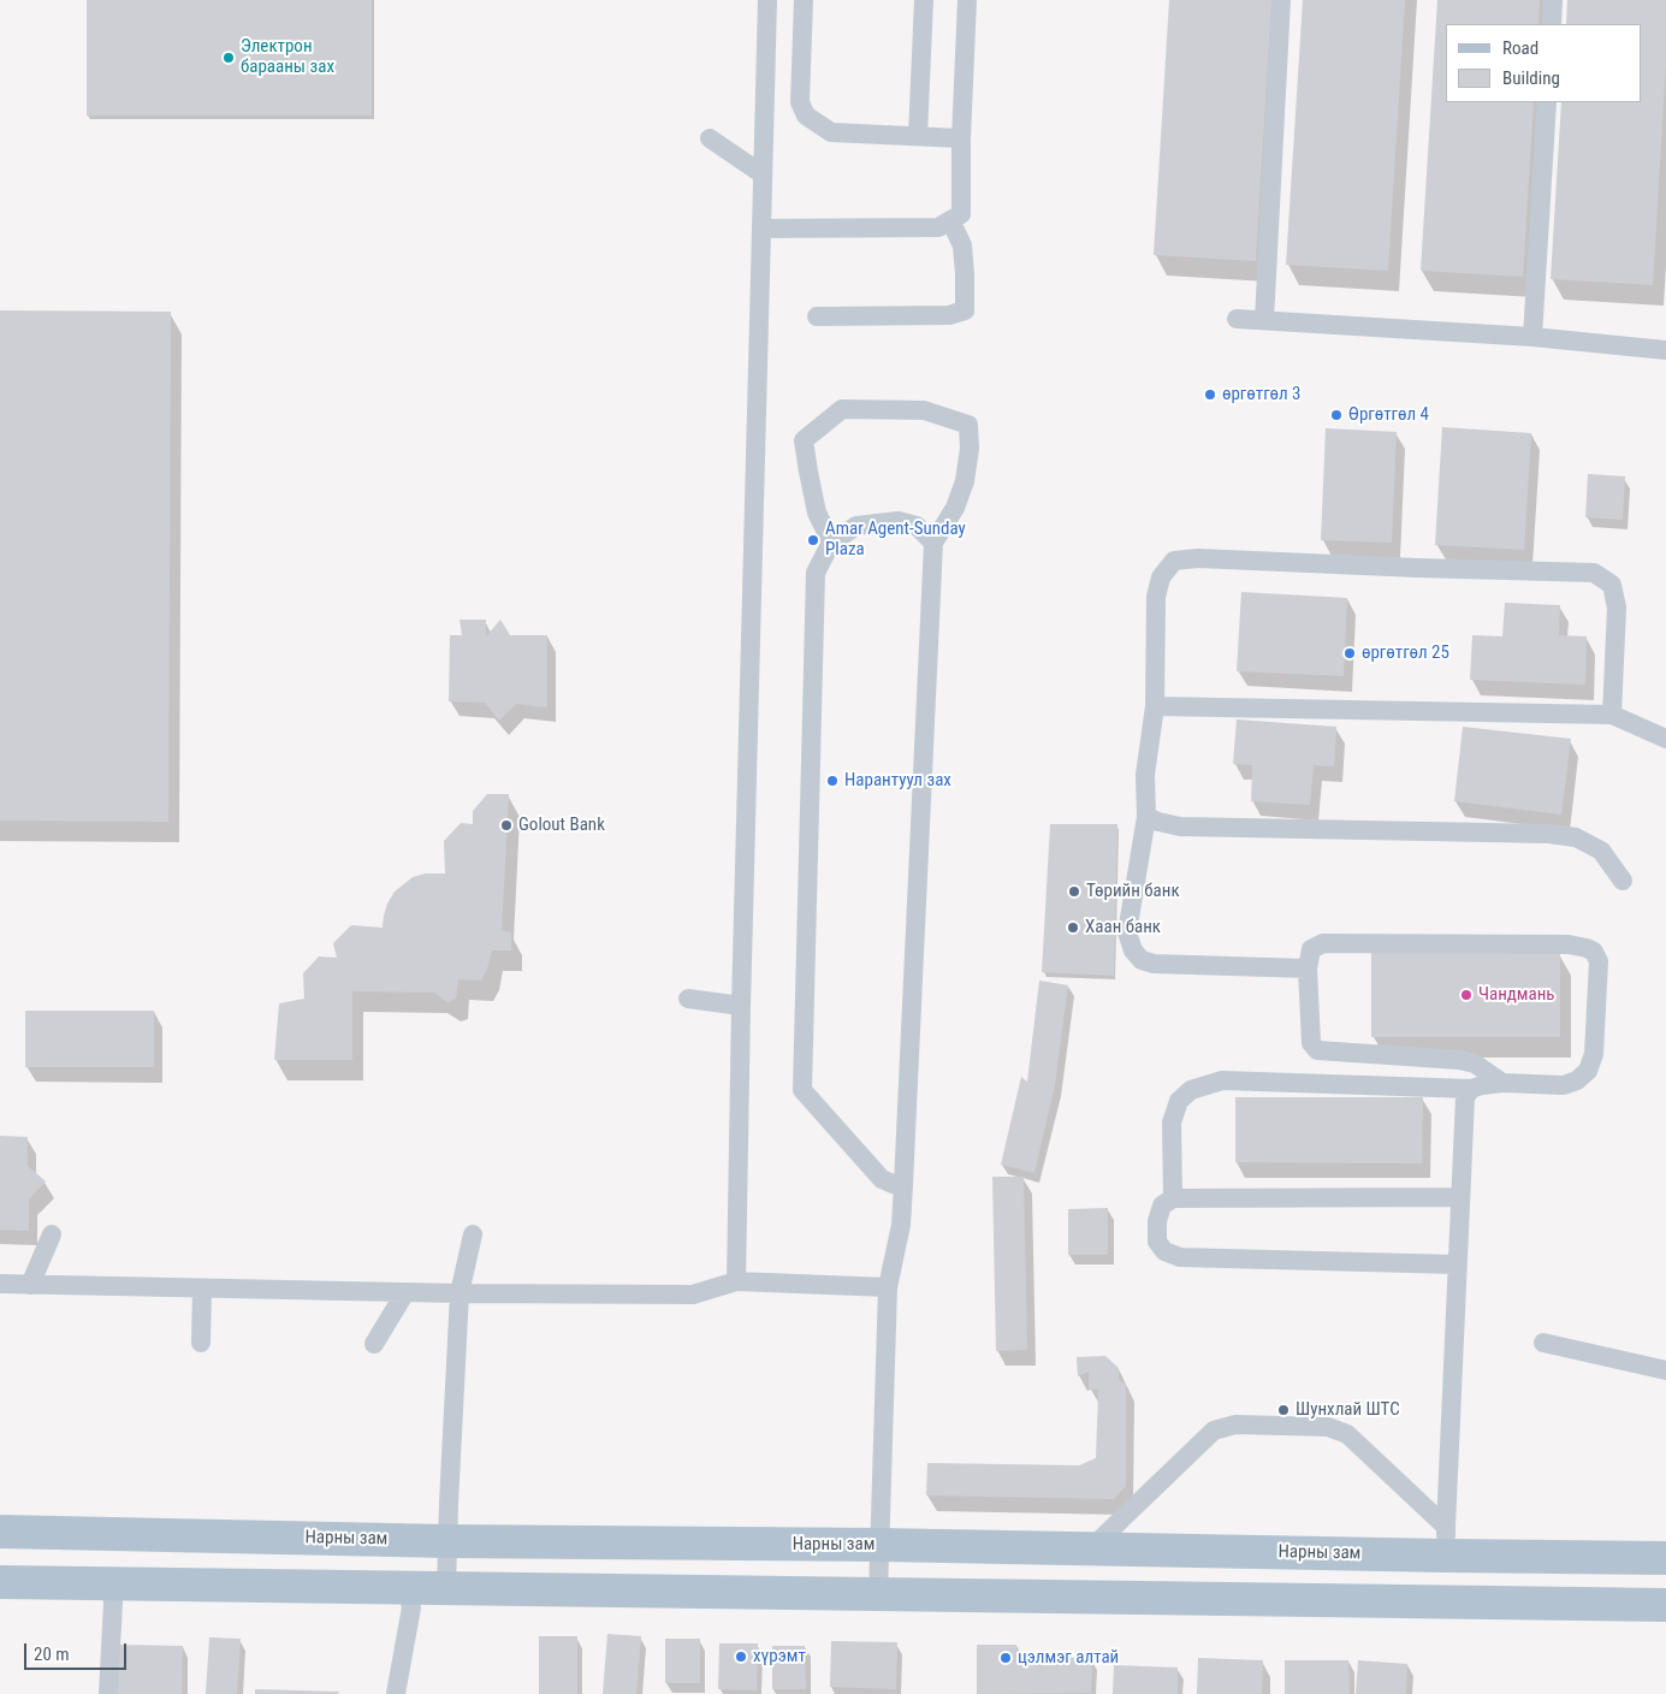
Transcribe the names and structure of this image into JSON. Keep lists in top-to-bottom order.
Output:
{
  "streets": {
    "main road": ["Нарны зам"]
  },
  "places": [
    "Электрон барааны зах",
    "өргөтгөл 3",
    "Өргөтгөл 4",
    "Amar Agent-Sunday Plaza",
    "өргөтгөл 25",
    "Нарантуул зах",
    "Golout Bank",
    "Төрийн банк",
    "Хаан банк",
    "Чандмань",
    "Шунхлай ШТС",
    "хүрэмт",
    "цэлмэг алтай"
  ],
  "legend": ["Road", "Building"],
  "scale_bar": "20 m"
}
